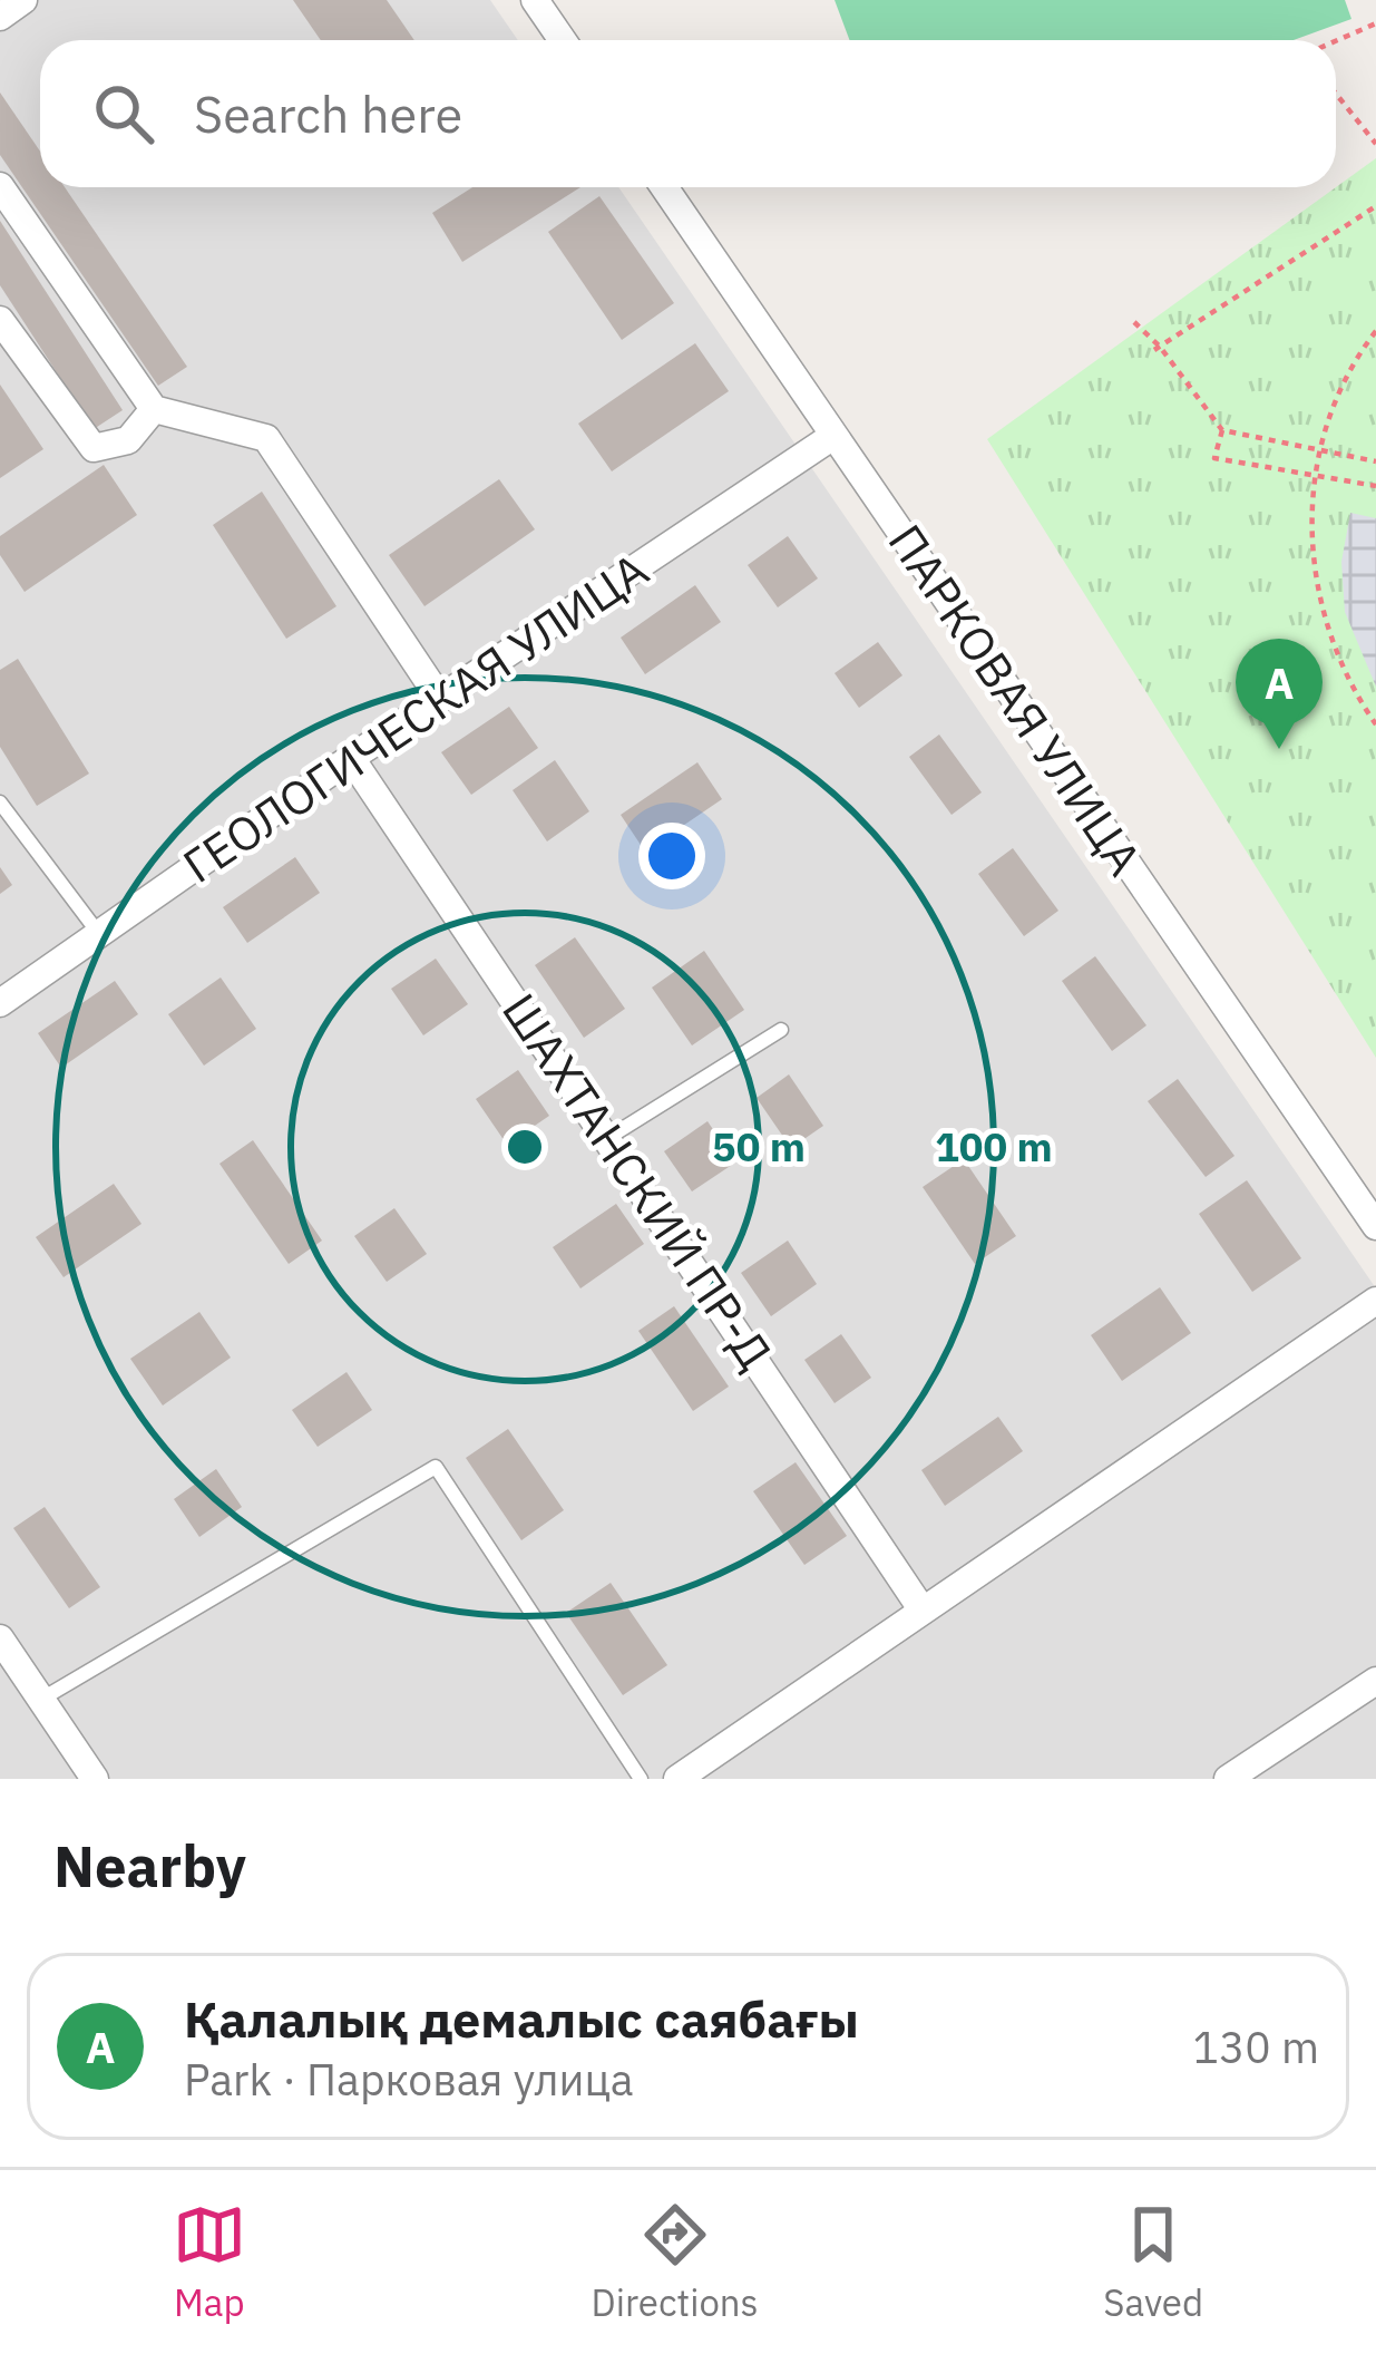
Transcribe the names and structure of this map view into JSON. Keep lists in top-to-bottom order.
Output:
{
  "streets": {
    "street": ["ПАРКОВАЯ УЛИЦА", "ГЕОЛОГИЧЕСКАЯ УЛИЦА", "ШАХТАНСКИЙ ПР-Д"]
  },
  "crossings": [
    ["ПАРКОВАЯ УЛИЦА", "ГЕОЛОГИЧЕСКАЯ УЛИЦА"],
    ["ГЕОЛОГИЧЕСКАЯ УЛИЦА", "ШАХТАНСКИЙ ПР-Д"]
  ],
  "page": {
    "search": "Search here",
    "pins": "A",
    "heading": "Nearby",
    "list": [
      {
        "mark": "A",
        "name": "Қалалық демалыс саябағы",
        "note": "Park · Парковая улица",
        "value": "130 m"
      }
    ],
    "nav": ["Map", "Directions", "Saved"]
  },
  "rings": ["50 m", "100 m"]
}
